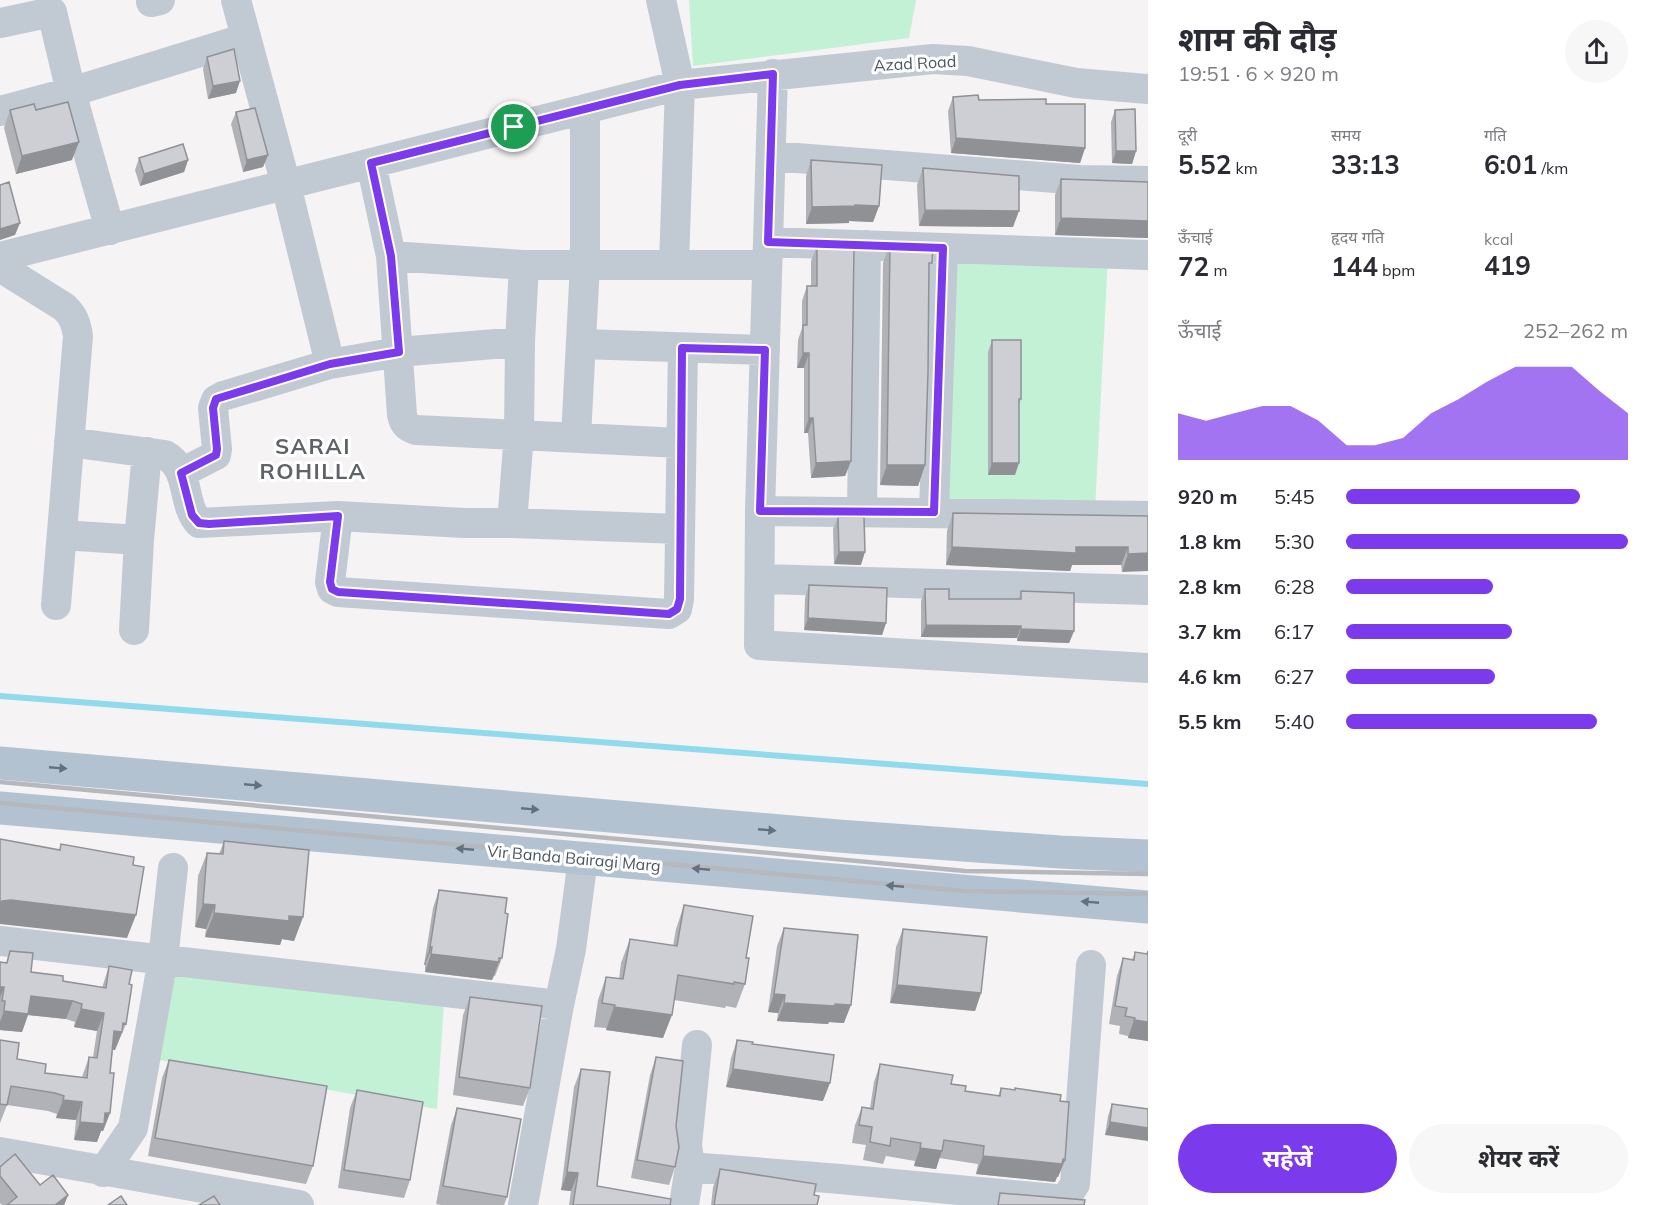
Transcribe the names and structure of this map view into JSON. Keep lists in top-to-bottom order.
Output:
{
  "streets": {
    "main road": ["Vir Banda Bairagi Marg"],
    "street": ["Azad Road"]
  },
  "districts": ["SARAI ROHILLA"],
  "page": {
    "heading": ["शाम की दौड़", "19:51 · 6 × 920 m"],
    "stats": [
      ["दूरी", "5.52 km"],
      ["समय", "33:13"],
      ["गति", "6:01 /km"],
      ["ऊँचाई", "72 m"],
      ["हृदय गति", "144 bpm"],
      ["kcal", "419"]
    ],
    "chart": ["ऊँचाई", "252–262 m"],
    "list": [
      {
        "name": "920 m",
        "note": "5:45"
      },
      {
        "name": "1.8 km",
        "note": "5:30"
      },
      {
        "name": "2.8 km",
        "note": "6:28"
      },
      {
        "name": "3.7 km",
        "note": "6:17"
      },
      {
        "name": "4.6 km",
        "note": "6:27"
      },
      {
        "name": "5.5 km",
        "note": "5:40"
      }
    ],
    "buttons": ["सहेजें", "शेयर करें"]
  }
}
